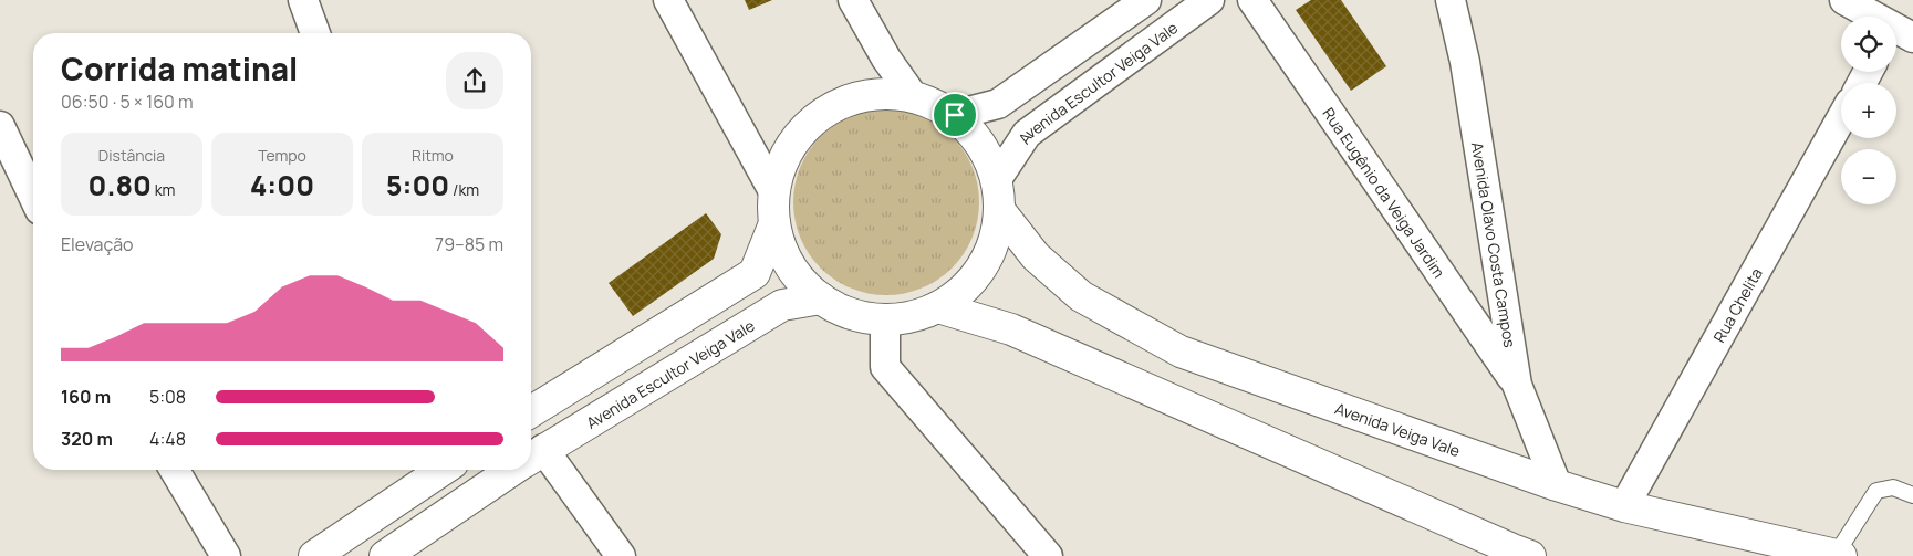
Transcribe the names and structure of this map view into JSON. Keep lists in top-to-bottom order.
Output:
{
  "streets": {
    "main road": ["Avenida Escultor Veiga Vale", "Avenida Veiga Vale"],
    "street": ["Rua Eugênio da Veiga Jardim", "Avenida Olavo Costa Campos", "Rua Chelita"]
  },
  "crossings": [
    ["Rua Eugênio da Veiga Jardim", "Avenida Olavo Costa Campos"],
    ["Avenida Olavo Costa Campos", "Avenida Veiga Vale"],
    ["Rua Chelita", "Avenida Veiga Vale"]
  ],
  "page": {
    "map_buttons": ["+", "−"],
    "heading": ["Corrida matinal", "06:50 · 5 × 160 m"],
    "stats": [
      ["Distância", "0.80 km"],
      ["Tempo", "4:00"],
      ["Ritmo", "5:00 /km"]
    ],
    "chart": ["Elevação", "79–85 m"],
    "list": [
      {
        "name": "160 m",
        "note": "5:08"
      },
      {
        "name": "320 m",
        "note": "4:48"
      }
    ]
  }
}
